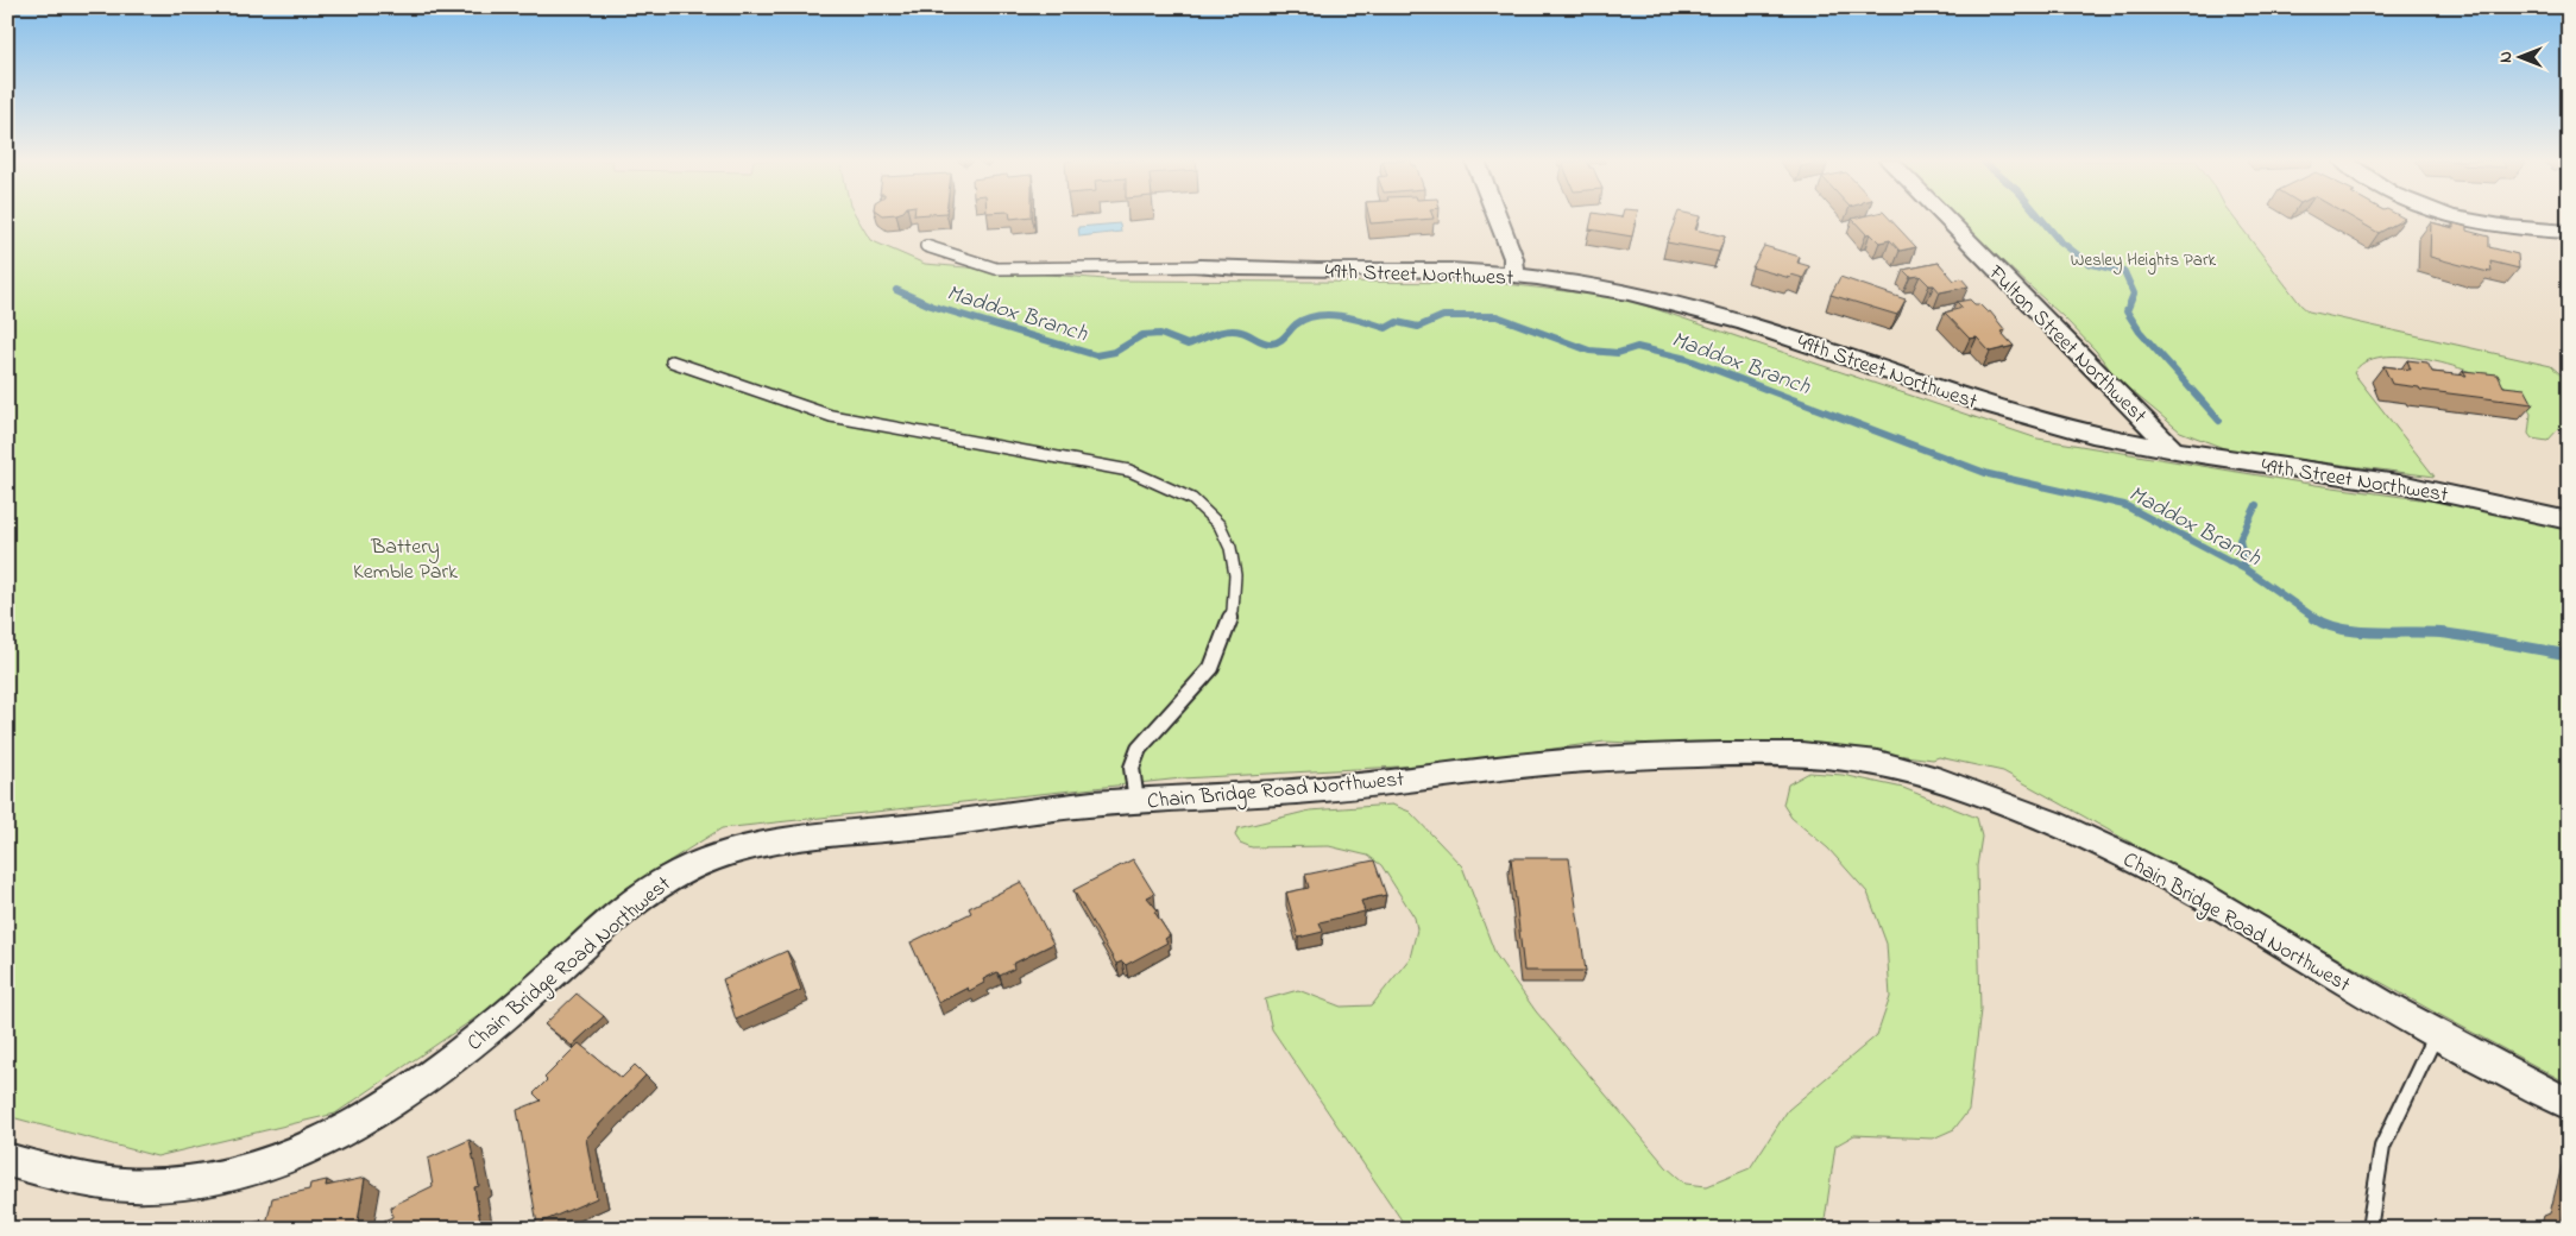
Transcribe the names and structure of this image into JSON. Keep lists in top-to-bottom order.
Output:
{
  "streets": {
    "street": ["49th Street Northwest", "Fulton Street Northwest", "Chain Bridge Road Northwest"]
  },
  "crossings": [
    ["49th Street Northwest", "Fulton Street Northwest"]
  ],
  "water": ["Maddox Branch"],
  "parks": ["Wesley Heights Park", "Battery Kemble Park"],
  "north": "left"
}
